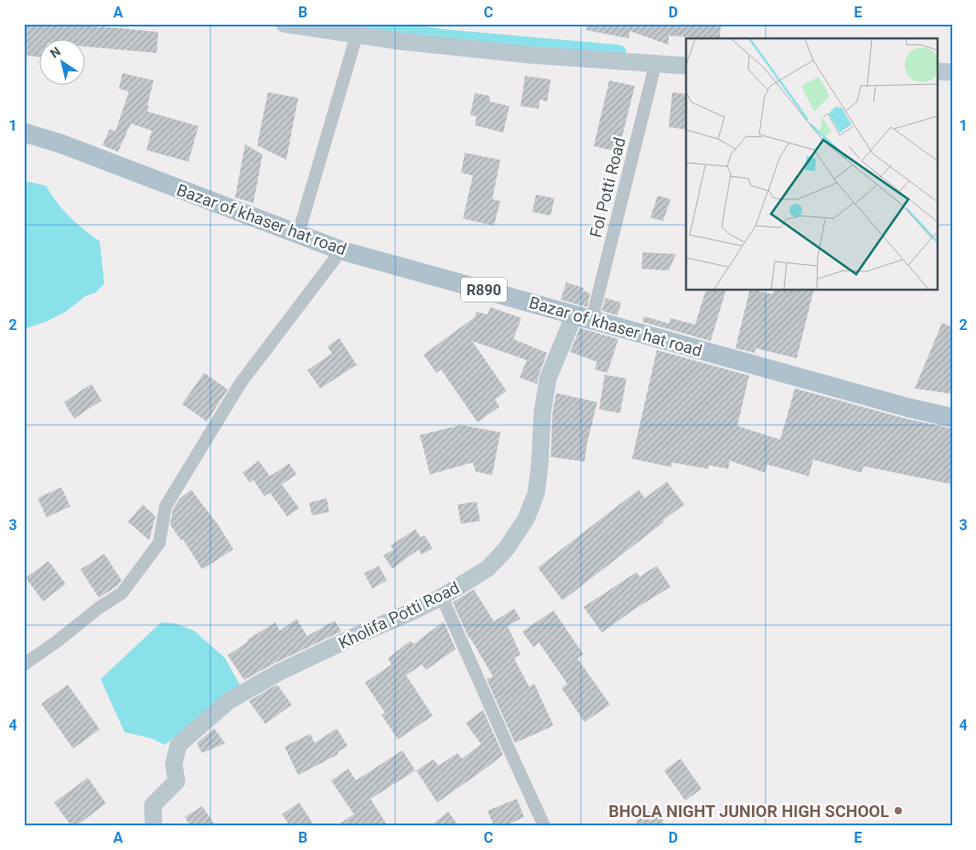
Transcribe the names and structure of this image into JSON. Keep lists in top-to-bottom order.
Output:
{
  "streets": {
    "main road": ["Bazar of khaser hat road", "R890"],
    "street": ["Fol Potti Road", "Kholifa Potti Road"]
  },
  "crossings": [
    ["Fol Potti Road", "Bazar of khaser hat road"],
    ["Fol Potti Road", "Kholifa Potti Road"],
    ["Bazar of khaser hat road", "Kholifa Potti Road"]
  ],
  "places": ["BHOLA NIGHT JUNIOR HIGH SCHOOL"],
  "north": "top left",
  "grid": {
    "columns": [
      "A",
      "B",
      "C",
      "D",
      "E"
    ],
    "rows": [
      "1",
      "2",
      "3",
      "4"
    ]
  }
}
